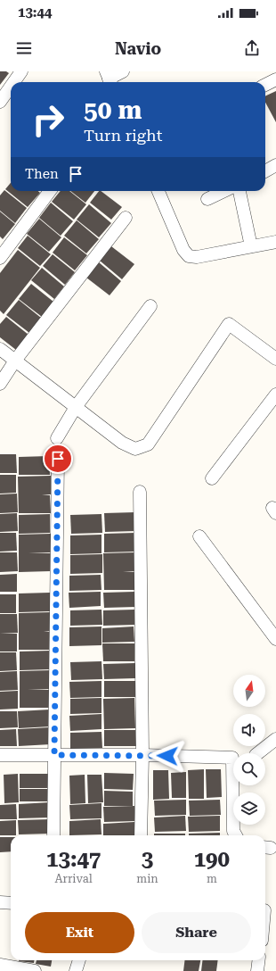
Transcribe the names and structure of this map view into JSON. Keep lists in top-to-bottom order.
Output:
{
  "north": "top",
  "page": {
    "status": "13:44",
    "header": "Navio",
    "turn": ["50 m", "Turn right"],
    "then": "Then",
    "eta": [
      "13:47",
      "Arrival",
      "3",
      "min",
      "190",
      "m"
    ],
    "buttons": ["Exit", "Share"]
  }
}
